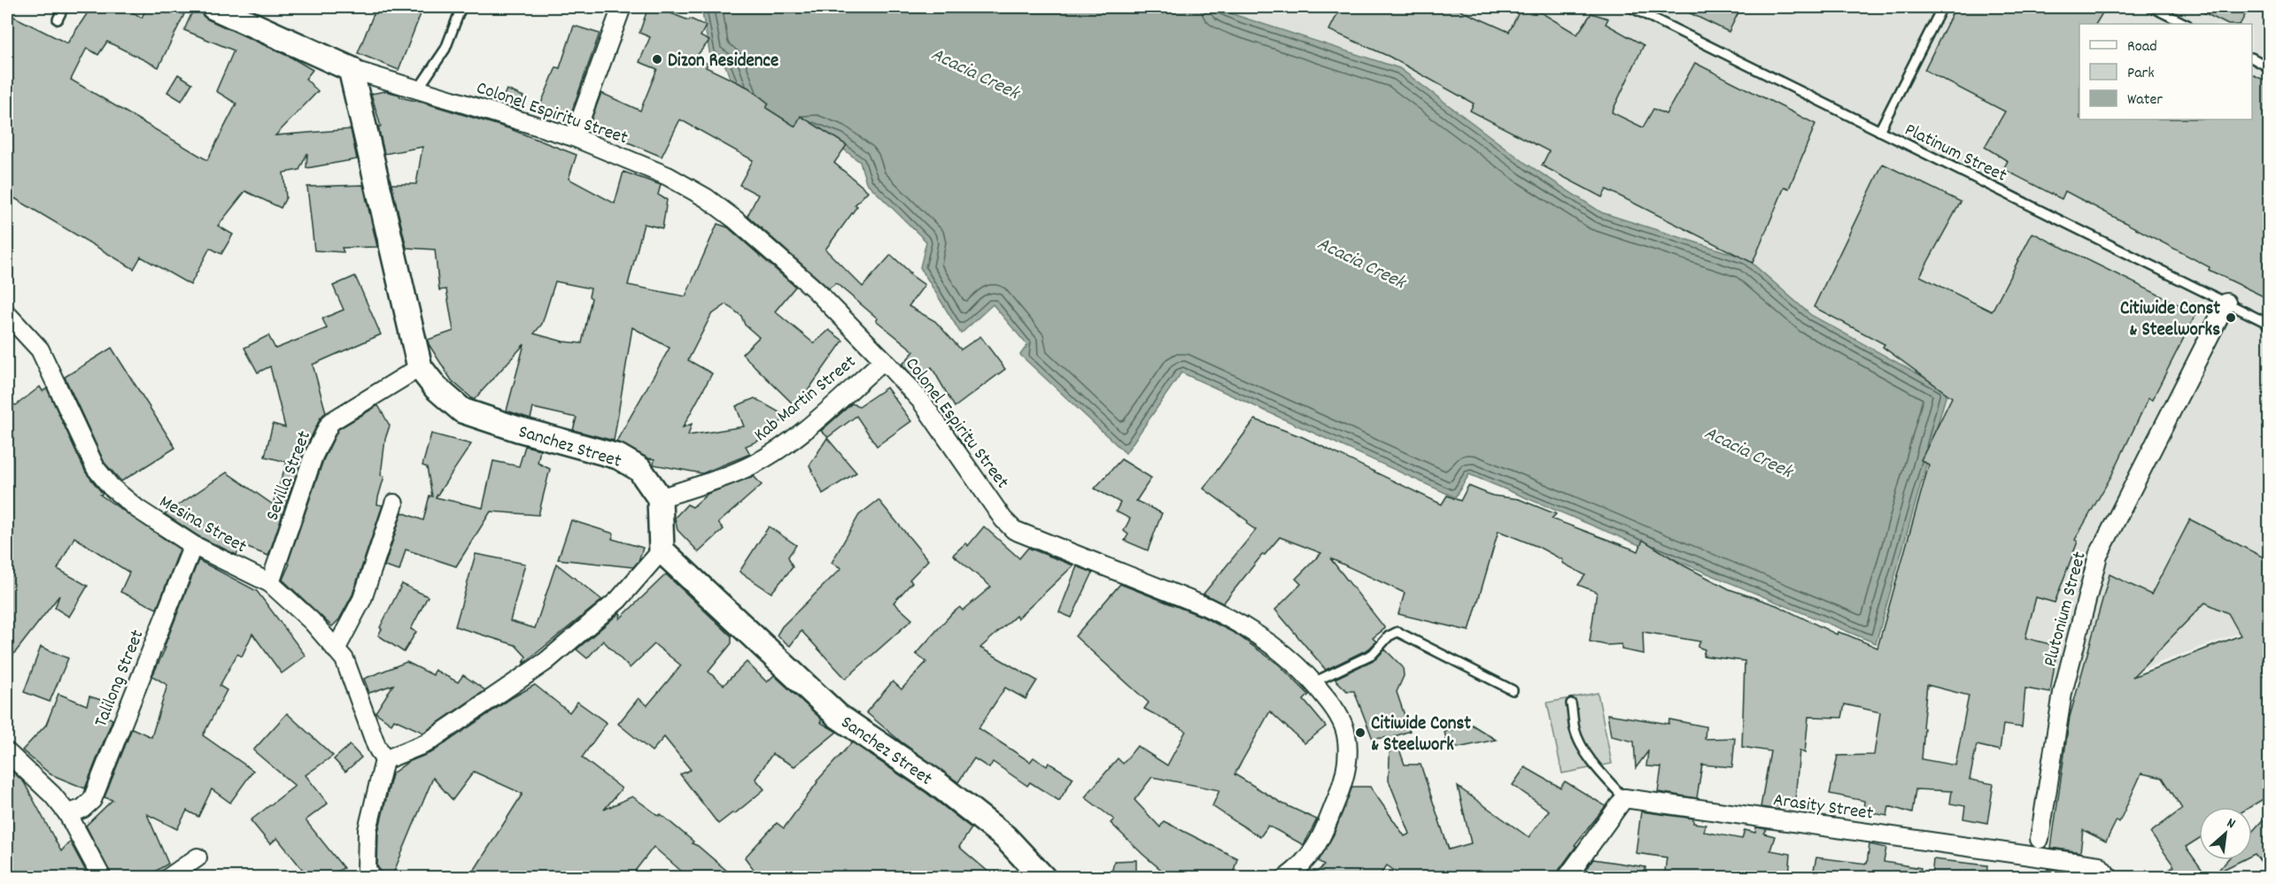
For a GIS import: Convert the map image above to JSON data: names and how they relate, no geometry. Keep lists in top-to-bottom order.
{
  "streets": {
    "street": [
      "Colonel Espiritu Street",
      "Kab Martin Street",
      "Sanchez Street",
      "Sevilla Street",
      "Mesina Street",
      "Plutonium Street",
      "Talilong Street",
      "Arasity Street"
    ],
    "lane": ["Platinum Street"]
  },
  "crossings": [
    ["Colonel Espiritu Street", "Kab Martin Street"],
    ["Colonel Espiritu Street", "Sanchez Street"],
    ["Platinum Street", "Plutonium Street"],
    ["Kab Martin Street", "Sanchez Street"],
    ["Sanchez Street", "Sevilla Street"],
    ["Sevilla Street", "Mesina Street"],
    ["Mesina Street", "Talilong Street"],
    ["Plutonium Street", "Arasity Street"]
  ],
  "water": ["Acacia Creek"],
  "places": ["Dizon Residence", "Citiwide Const & Steelworks", "Citiwide Const & Steelwork"],
  "legend": ["Road", "Park", "Water"],
  "north": "top right"
}
